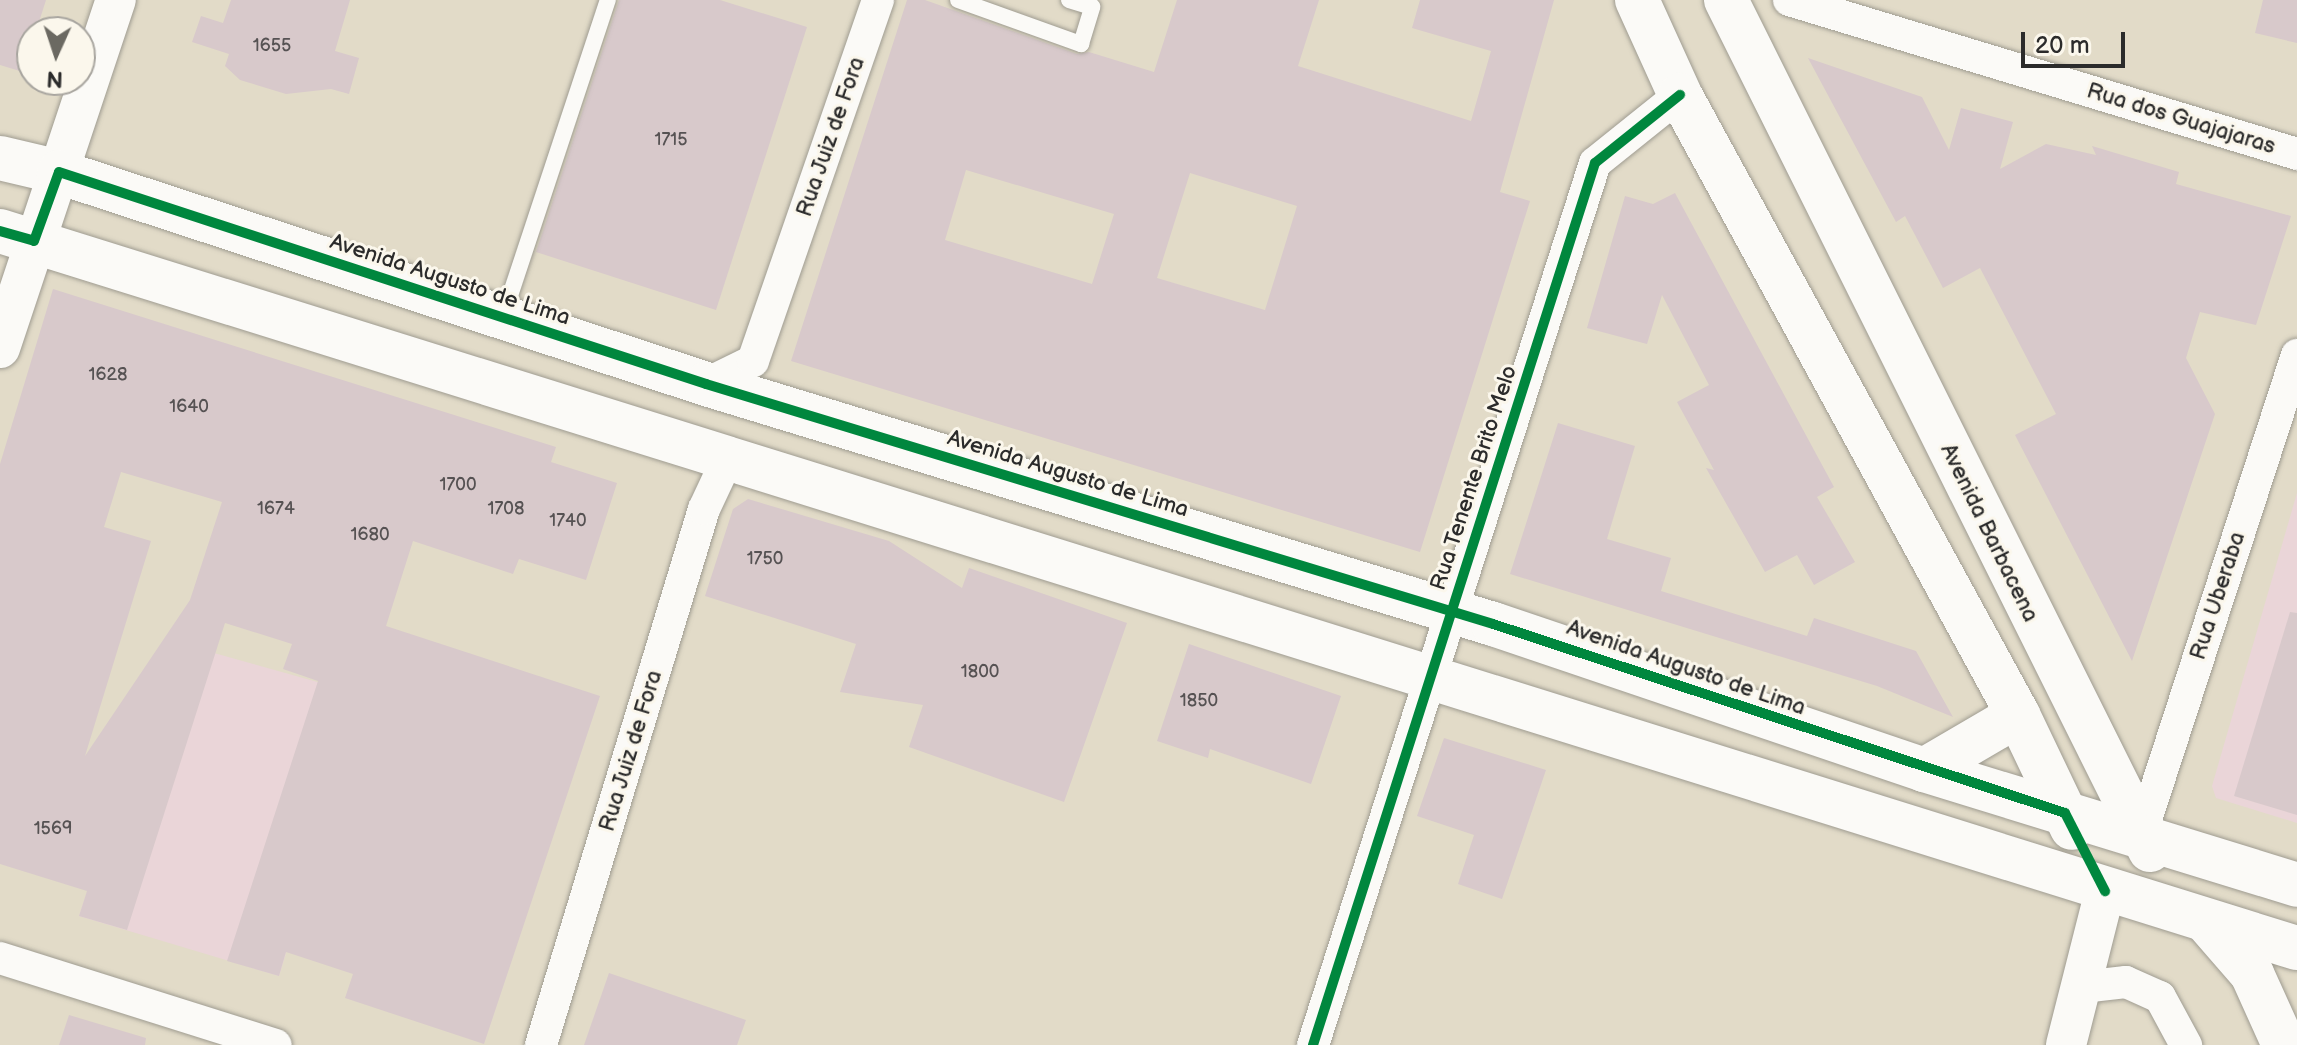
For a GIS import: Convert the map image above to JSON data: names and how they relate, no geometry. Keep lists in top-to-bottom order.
{
  "streets": {
    "main road": ["Avenida Augusto de Lima", "Avenida Barbacena"],
    "street": [
      "Rua dos Guajajaras",
      "Rua Juiz de Fora",
      "Rua Tenente Brito Melo",
      "Rua Uberaba"
    ]
  },
  "crossings": [
    ["Rua Juiz de Fora", "Avenida Augusto de Lima"],
    ["Avenida Augusto de Lima", "Rua Tenente Brito Melo"],
    ["Avenida Augusto de Lima", "Avenida Barbacena"],
    ["Avenida Augusto de Lima", "Rua Uberaba"],
    ["Avenida Barbacena", "Rua Uberaba"]
  ],
  "house_numbers": [
    "1655",
    "1715",
    "1628",
    "1640",
    "1700",
    "1674",
    "1708",
    "1740",
    "1680",
    "1750",
    "1800",
    "1850",
    "1569"
  ],
  "scale_bar": "20 m",
  "north": "bottom"
}
